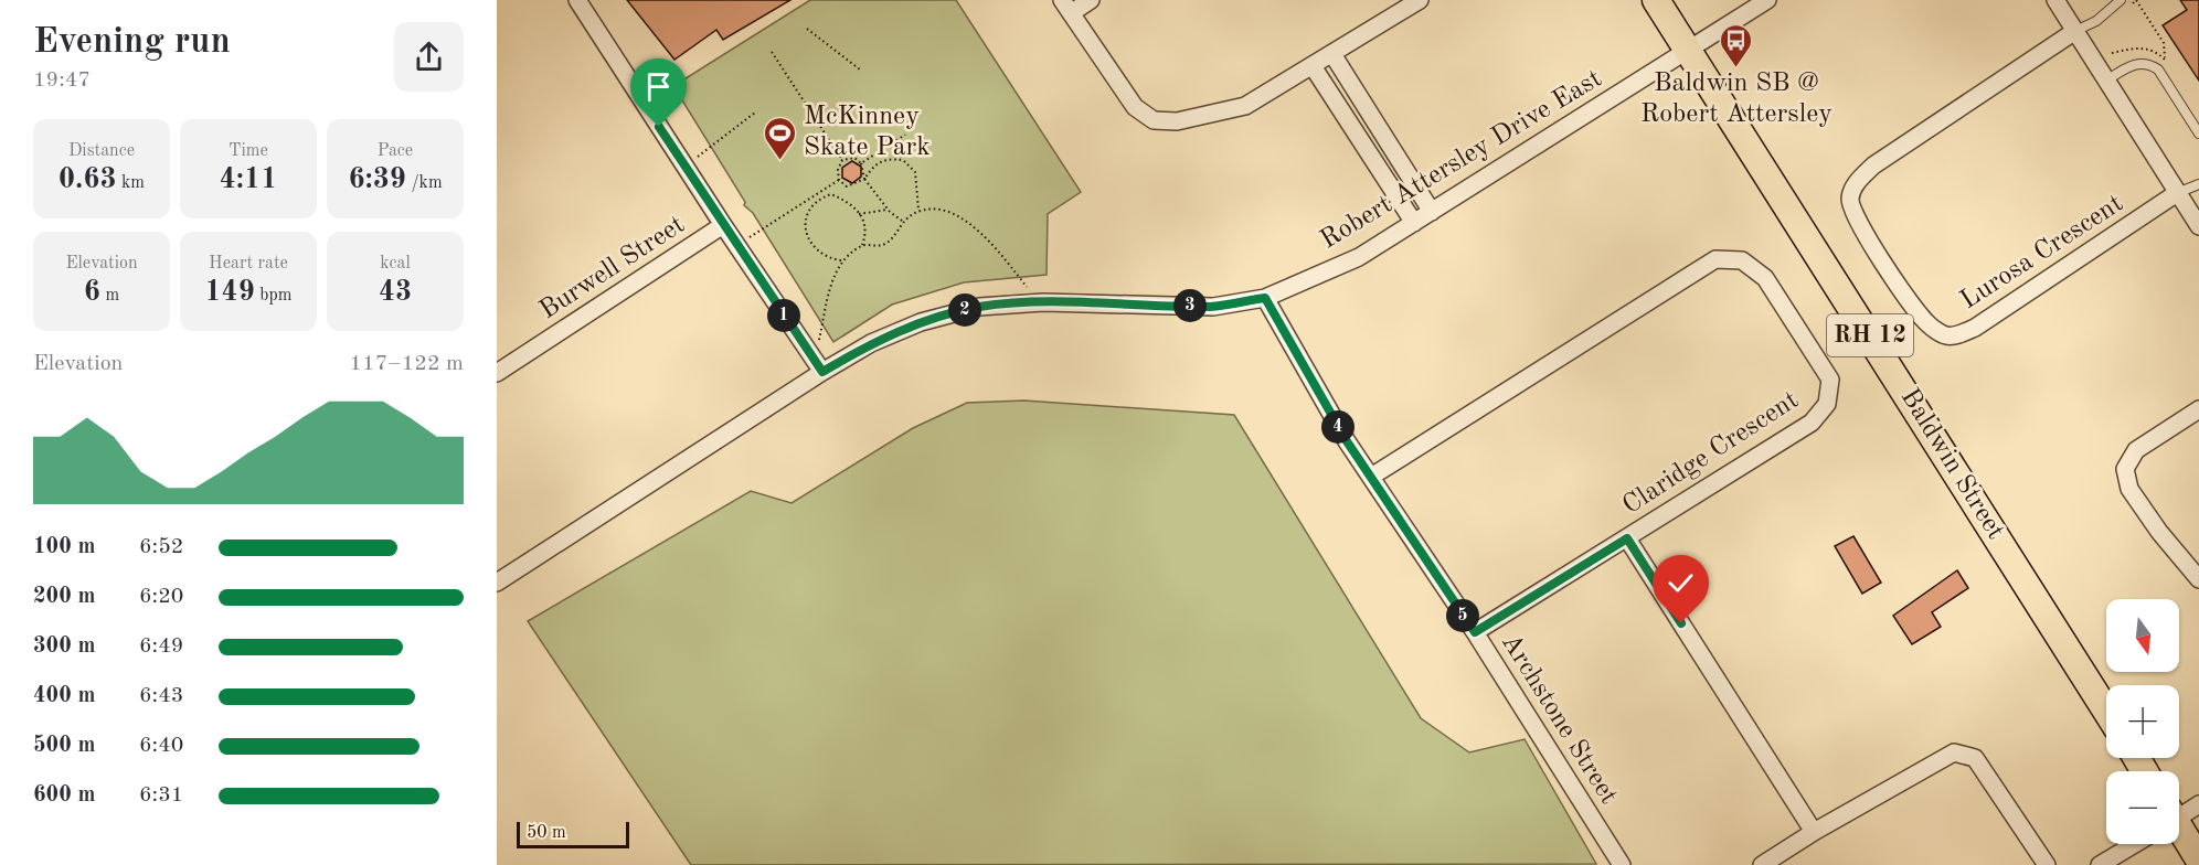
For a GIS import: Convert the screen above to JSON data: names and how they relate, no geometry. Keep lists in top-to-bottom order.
{
  "streets": {
    "main road": ["RH 12", "Baldwin Street"],
    "street": [
      "Robert Attersley Drive East",
      "Lurosa Crescent",
      "Burwell Street",
      "Claridge Crescent",
      "Archstone Street"
    ]
  },
  "crossings": [
    ["Robert Attersley Drive East", "Baldwin Street"],
    ["Robert Attersley Drive East", "Archstone Street"],
    ["Claridge Crescent", "Archstone Street"]
  ],
  "places": {
    "bus stop": ["Baldwin SB @ Robert Attersley"],
    "sports": ["McKinney Skate Park"]
  },
  "scale_bar": "50 m",
  "north": "bottom",
  "page": {
    "heading": ["Evening run", "19:47"],
    "stats": [
      ["Distance", "0.63 km"],
      ["Time", "4:11"],
      ["Pace", "6:39 /km"],
      ["Elevation", "6 m"],
      ["Heart rate", "149 bpm"],
      ["kcal", "43"]
    ],
    "pins": [
      "3",
      "2",
      "1",
      "4",
      "5"
    ],
    "chart": ["Elevation", "117–122 m"],
    "list": [
      {
        "name": "100 m",
        "note": "6:52"
      },
      {
        "name": "200 m",
        "note": "6:20"
      },
      {
        "name": "300 m",
        "note": "6:49"
      },
      {
        "name": "400 m",
        "note": "6:43"
      },
      {
        "name": "500 m",
        "note": "6:40"
      },
      {
        "name": "600 m",
        "note": "6:31"
      }
    ],
    "map_buttons": ["+", "−"],
    "scale": "50 m"
  }
}
